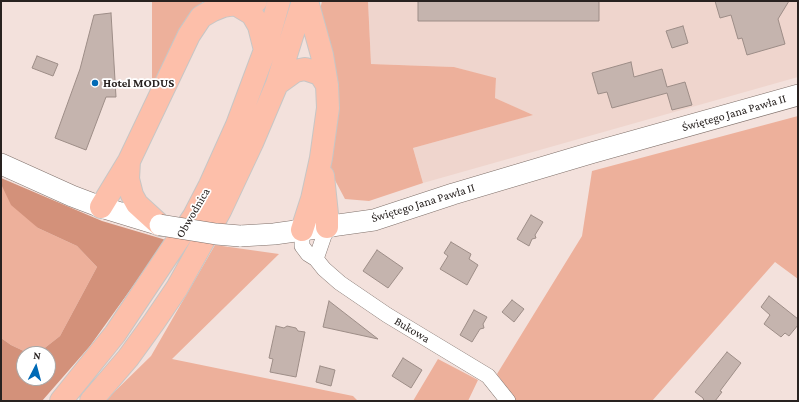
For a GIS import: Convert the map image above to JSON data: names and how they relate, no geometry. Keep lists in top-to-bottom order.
{
  "streets": {
    "main road": ["Obwodnica"],
    "street": ["Świętego Jana Pawła II", "Bukowa"]
  },
  "crossings": [
    ["Świętego Jana Pawła II", "Bukowa"]
  ],
  "places": ["Hotel MODUS"],
  "north": "top"
}
